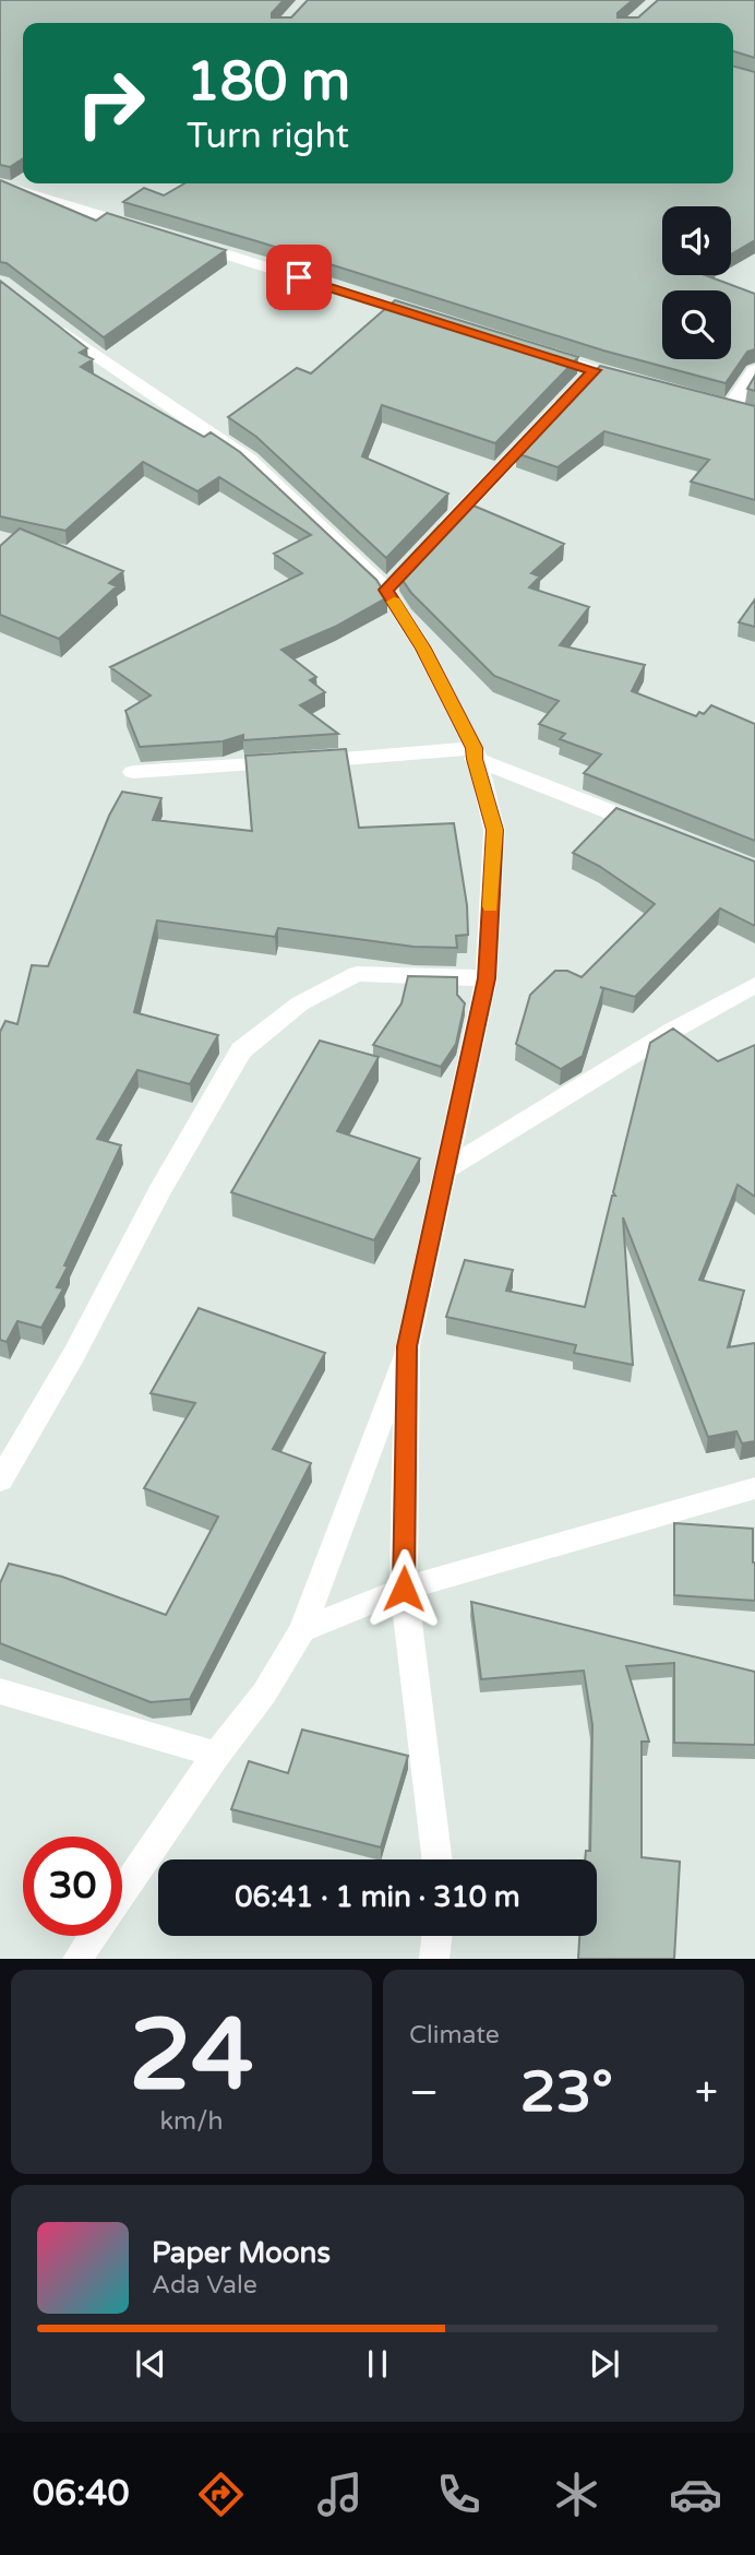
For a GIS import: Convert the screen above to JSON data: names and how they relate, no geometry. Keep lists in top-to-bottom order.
{
  "page": {
    "turn": ["180 m", "Turn right"],
    "limit": "30",
    "trip": "06:41 · 1 min · 310 m",
    "tile": [
      ["24", "km/h"],
      "Climate"
    ],
    "heat": ["−", "23°", "+"],
    "song": ["Paper Moons", "Ada Vale"],
    "tabs": "06:40"
  }
}
